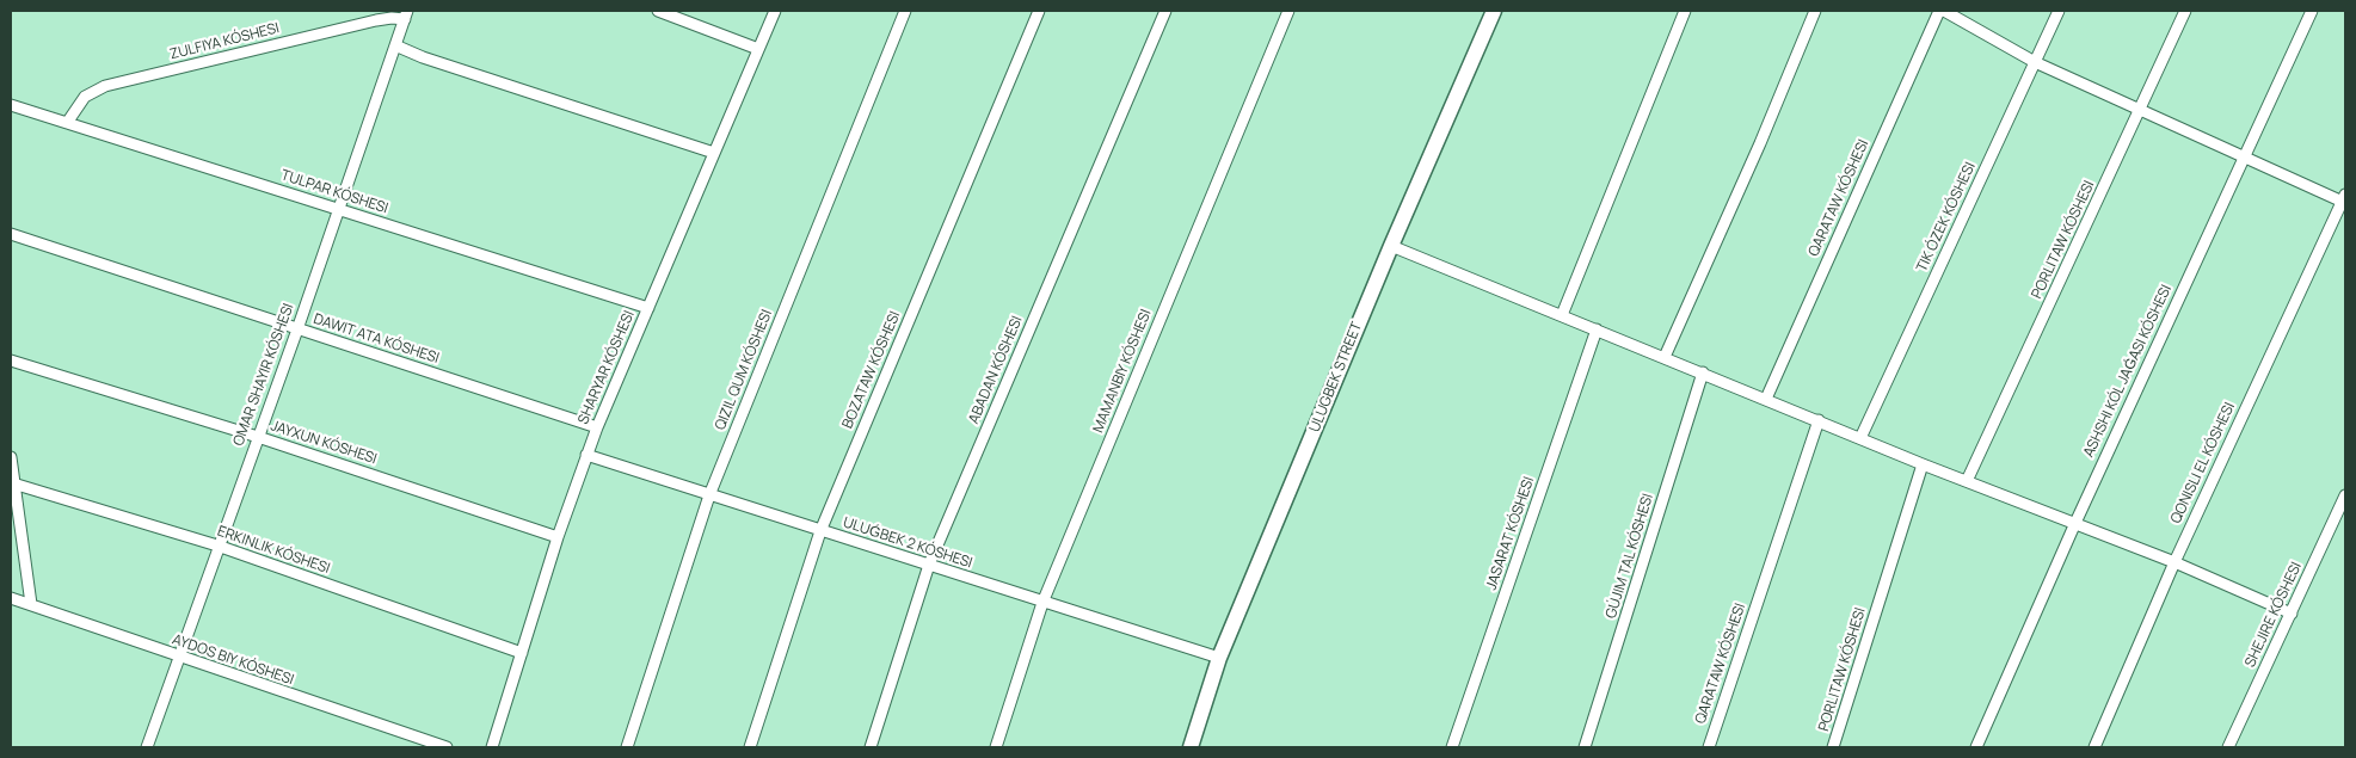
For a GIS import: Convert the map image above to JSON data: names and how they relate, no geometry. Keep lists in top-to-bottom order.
{
  "streets": {
    "street": [
      "ZULFIYA KÓSHESI",
      "TULPAR KÓSHESI",
      "QARATAW KÓSHESI",
      "TIK ÓZEK KÓSHESI",
      "SHARYAR KÓSHESI",
      "BOZATAW KÓSHESI",
      "ABADAN KÓSHESI",
      "MAMANBIY KÓSHESI",
      "ULUGBEK STREET",
      "JAYXUN KÓSHESI",
      "JASARAT KÓSHESI",
      "ULUǴBEK 2 KÓSHESI",
      "ERKINLIK KÓSHESI",
      "GÚJIM TAL KÓSHESI",
      "SHEJIRE KÓSHESI",
      "AYDOS BIY KÓSHESI"
    ]
  },
  "crossings": [
    ["ZULFIYA KÓSHESI", "TULPAR KÓSHESI"],
    ["TULPAR KÓSHESI", "SHARYAR KÓSHESI"],
    ["SHARYAR KÓSHESI", "JAYXUN KÓSHESI"],
    ["SHARYAR KÓSHESI", "ULUǴBEK 2 KÓSHESI"],
    ["SHARYAR KÓSHESI", "ERKINLIK KÓSHESI"],
    ["BOZATAW KÓSHESI", "ULUǴBEK 2 KÓSHESI"],
    ["ABADAN KÓSHESI", "ULUǴBEK 2 KÓSHESI"],
    ["MAMANBIY KÓSHESI", "ULUǴBEK 2 KÓSHESI"],
    ["ULUGBEK STREET", "ULUǴBEK 2 KÓSHESI"]
  ]
}
